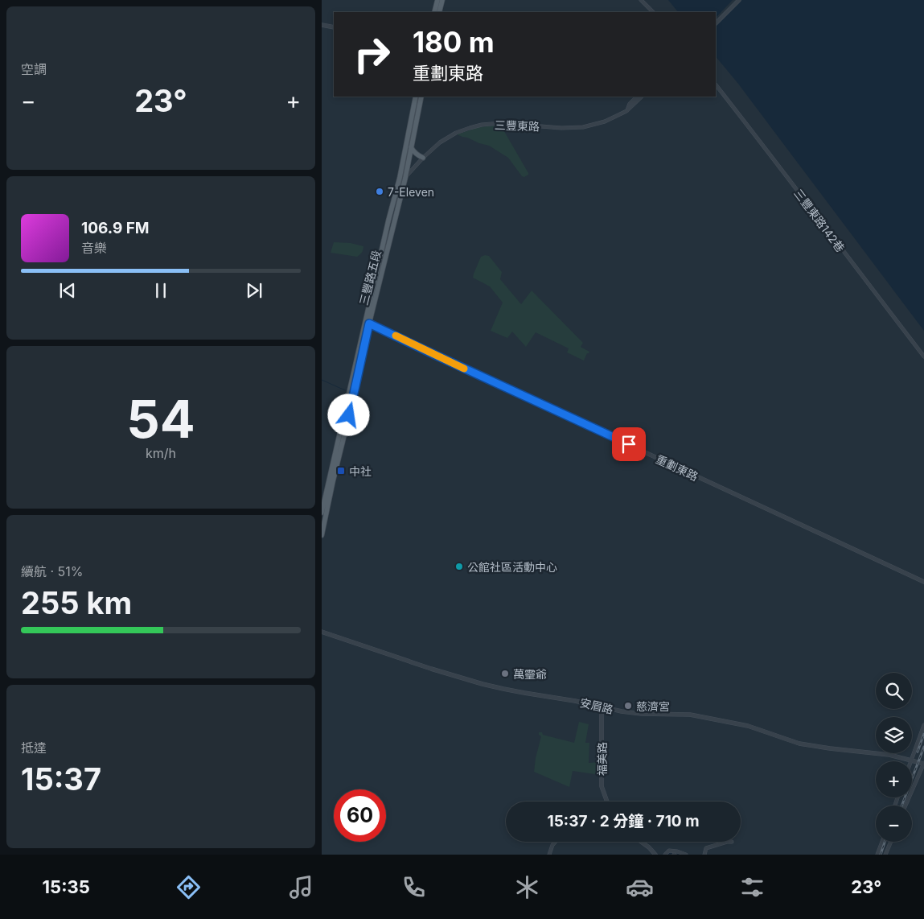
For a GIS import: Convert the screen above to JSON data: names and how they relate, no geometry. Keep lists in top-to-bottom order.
{
  "streets": {
    "main road": ["三豐路五段"],
    "street": [
      "三豐東路",
      "三豐東路142巷",
      "重劃東路",
      "安眉路",
      "福美路"
    ]
  },
  "crossings": [
    ["三豐東路", "三豐路五段"],
    ["三豐路五段", "重劃東路"],
    ["安眉路", "福美路"]
  ],
  "places": {
    "other": [
      "7-Eleven",
      "公館社區活動中心",
      "萬𤫊爺",
      "慈濟宮"
    ],
    "transit": ["中社"]
  },
  "page": {
    "tile": [
      "空調",
      ["54", "km/h"],
      ["續航 · 51%", "255 km"],
      ["抵達", "15:37"]
    ],
    "turn": ["180 m", "重劃東路"],
    "heat": ["−", "23°", "+"],
    "song": ["106.9 FM", "音樂"],
    "map_buttons": ["+", "−"],
    "limit": "60",
    "trip": "15:37 · 2 分鐘 · 710 m",
    "tabs": ["15:35", "23°"]
  }
}
